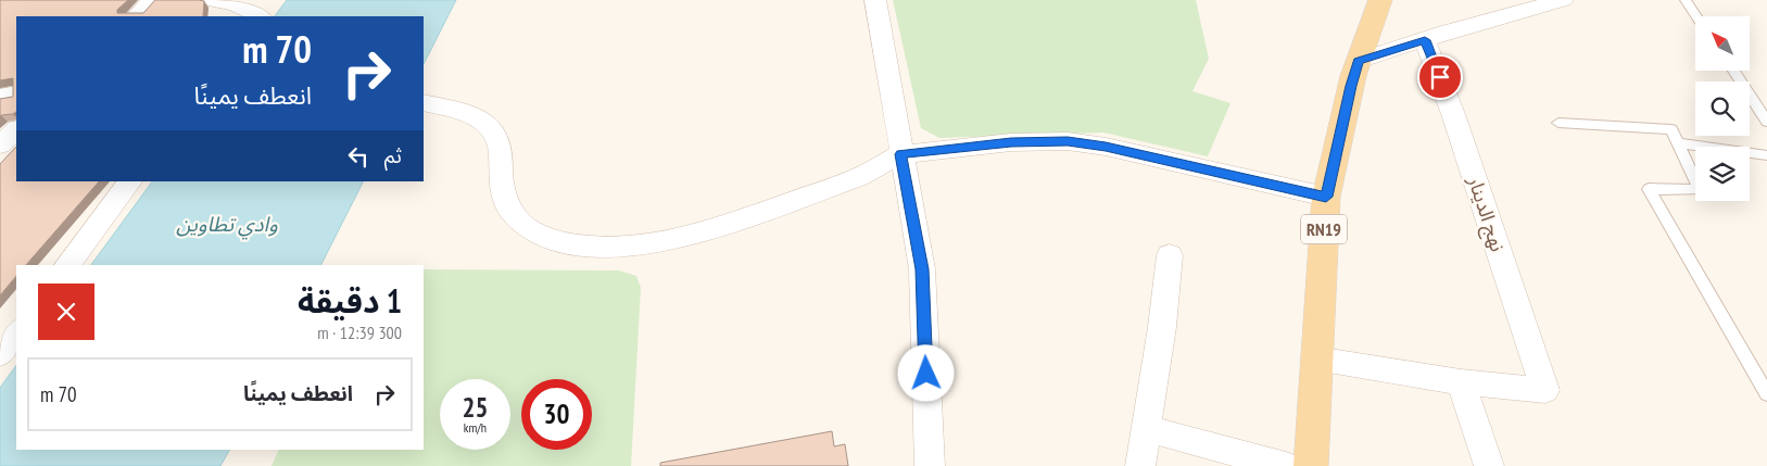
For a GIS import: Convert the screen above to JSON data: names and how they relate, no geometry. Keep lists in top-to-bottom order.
{
  "streets": {
    "main road": ["RN19"],
    "street": ["نهج الدينار"]
  },
  "water": ["وادي تطاوين"],
  "north": "top left",
  "page": {
    "turn": ["70 m", "انعطف يمينًا"],
    "then": "ثم",
    "heading": ["1 دقيقة", "300 m · 12:39"],
    "list": [
      {
        "name": "انعطف يمينًا",
        "value": "70 m"
      }
    ],
    "speed": "25 km/h",
    "limit": "30"
  }
}
